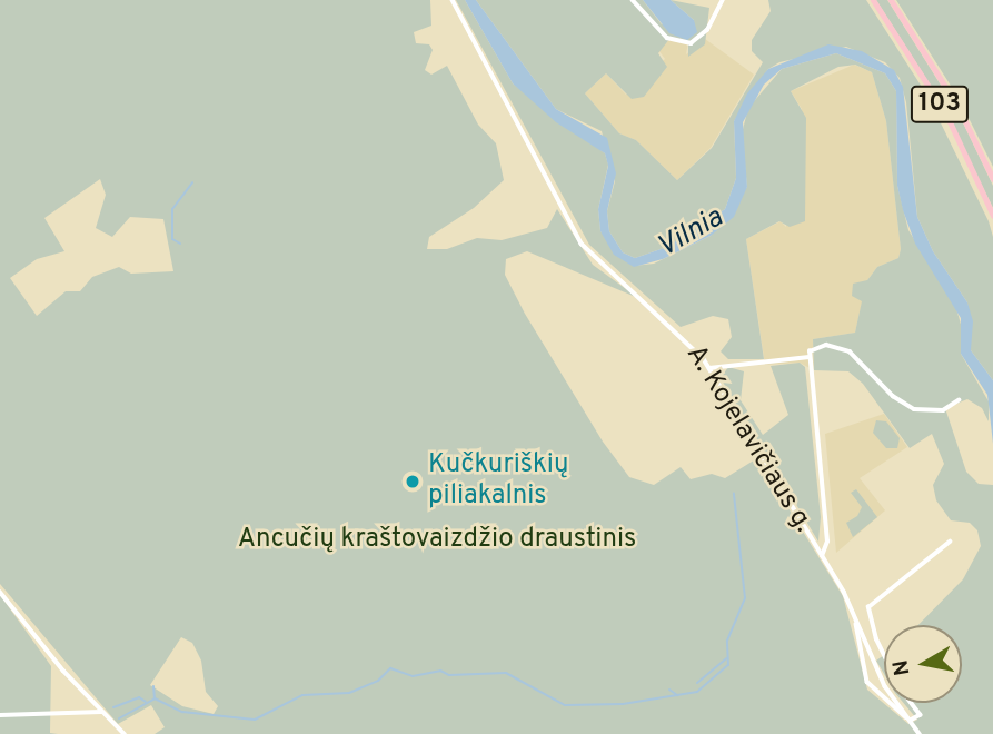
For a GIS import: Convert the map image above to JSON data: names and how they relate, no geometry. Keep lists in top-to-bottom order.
{
  "streets": {
    "main road": ["103"],
    "street": ["A. Kojelavičiaus g."]
  },
  "water": ["Vilnia"],
  "parks": ["Ancučių kraštovaizdžio draustinis"],
  "places": ["Kučkuriškių piliakalnis"],
  "north": "left"
}
